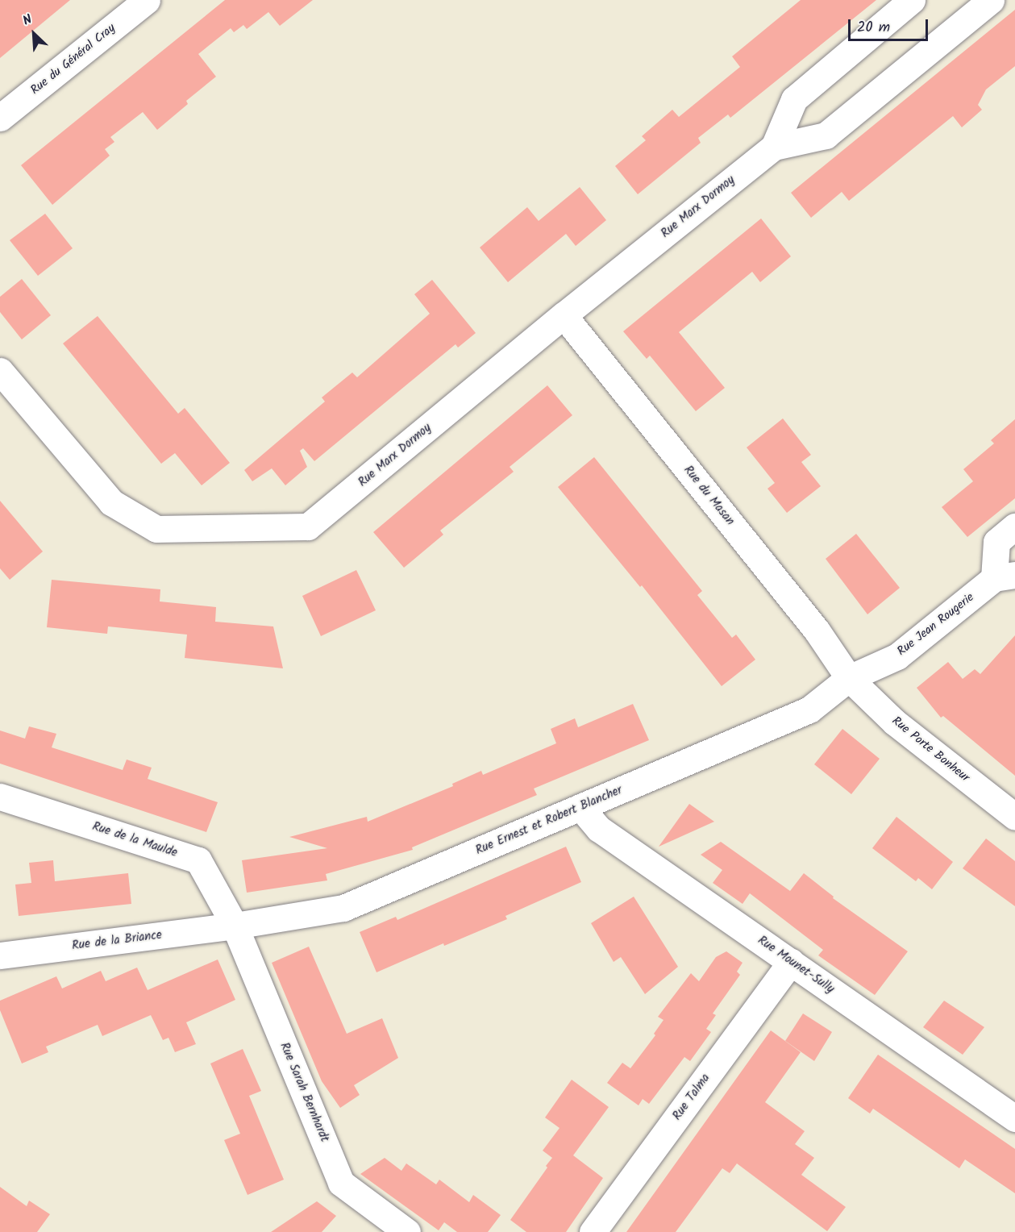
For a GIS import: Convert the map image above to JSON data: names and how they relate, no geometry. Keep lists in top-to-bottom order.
{
  "streets": {
    "street": [
      "Rue du Général Cray",
      "Rue Marx Dormoy",
      "Rue du Masan",
      "Rue Jean Rougerie",
      "Rue Porte Bonheur",
      "Rue Ernest et Robert Blancher",
      "Rue de la Maulde",
      "Rue de la Briance",
      "Rue Mounet-Sully",
      "Rue Sarah Bernhardt",
      "Rue Talma"
    ]
  },
  "crossings": [
    ["Rue Marx Dormoy", "Rue du Masan"],
    ["Rue du Masan", "Rue Jean Rougerie"],
    ["Rue du Masan", "Rue Porte Bonheur"],
    ["Rue du Masan", "Rue Ernest et Robert Blancher"],
    ["Rue Jean Rougerie", "Rue Porte Bonheur"],
    ["Rue Jean Rougerie", "Rue Ernest et Robert Blancher"],
    ["Rue Porte Bonheur", "Rue Ernest et Robert Blancher"],
    ["Rue Ernest et Robert Blancher", "Rue de la Maulde"],
    ["Rue Ernest et Robert Blancher", "Rue de la Briance"],
    ["Rue Ernest et Robert Blancher", "Rue Mounet-Sully"],
    ["Rue Ernest et Robert Blancher", "Rue Sarah Bernhardt"],
    ["Rue de la Maulde", "Rue de la Briance"],
    ["Rue de la Maulde", "Rue Sarah Bernhardt"],
    ["Rue de la Briance", "Rue Sarah Bernhardt"],
    ["Rue Mounet-Sully", "Rue Talma"]
  ],
  "scale_bar": "20 m",
  "north": "top left"
}
